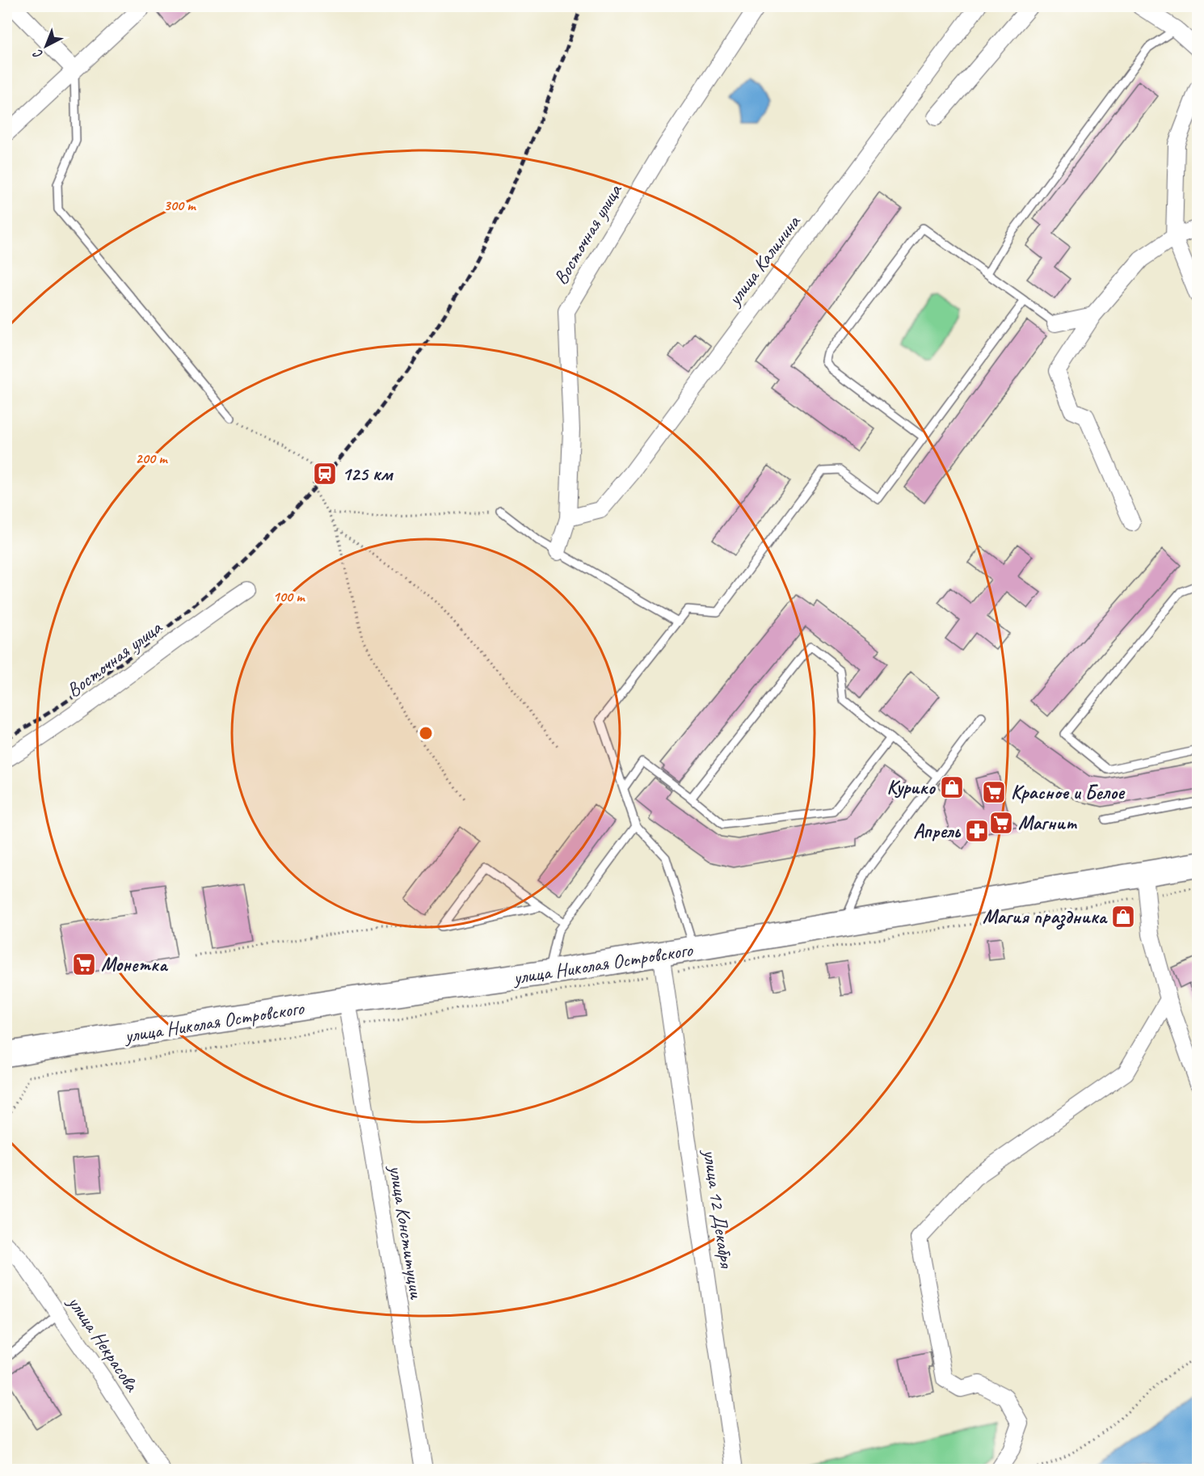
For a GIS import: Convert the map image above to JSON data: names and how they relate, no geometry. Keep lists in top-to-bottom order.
{
  "streets": {
    "main road": ["улица Николая Островского"],
    "street": [
      "Восточная улица",
      "улица Калинина",
      "улица 12 Декабря",
      "улица Конституции",
      "улица Некрасова"
    ]
  },
  "crossings": [
    ["Восточная улица", "улица Калинина"],
    ["улица Николая Островского", "улица 12 Декабря"],
    ["улица Николая Островского", "улица Конституции"]
  ],
  "places": {
    "station": ["125 км"],
    "shop": ["Курико", "Магия праздника"],
    "supermarket": ["Красное и Белое", "Магнит", "Монетка"],
    "pharmacy": ["Апрель"]
  },
  "north": "bottom left",
  "rings": ["300 m", "200 m", "100 m"]
}
